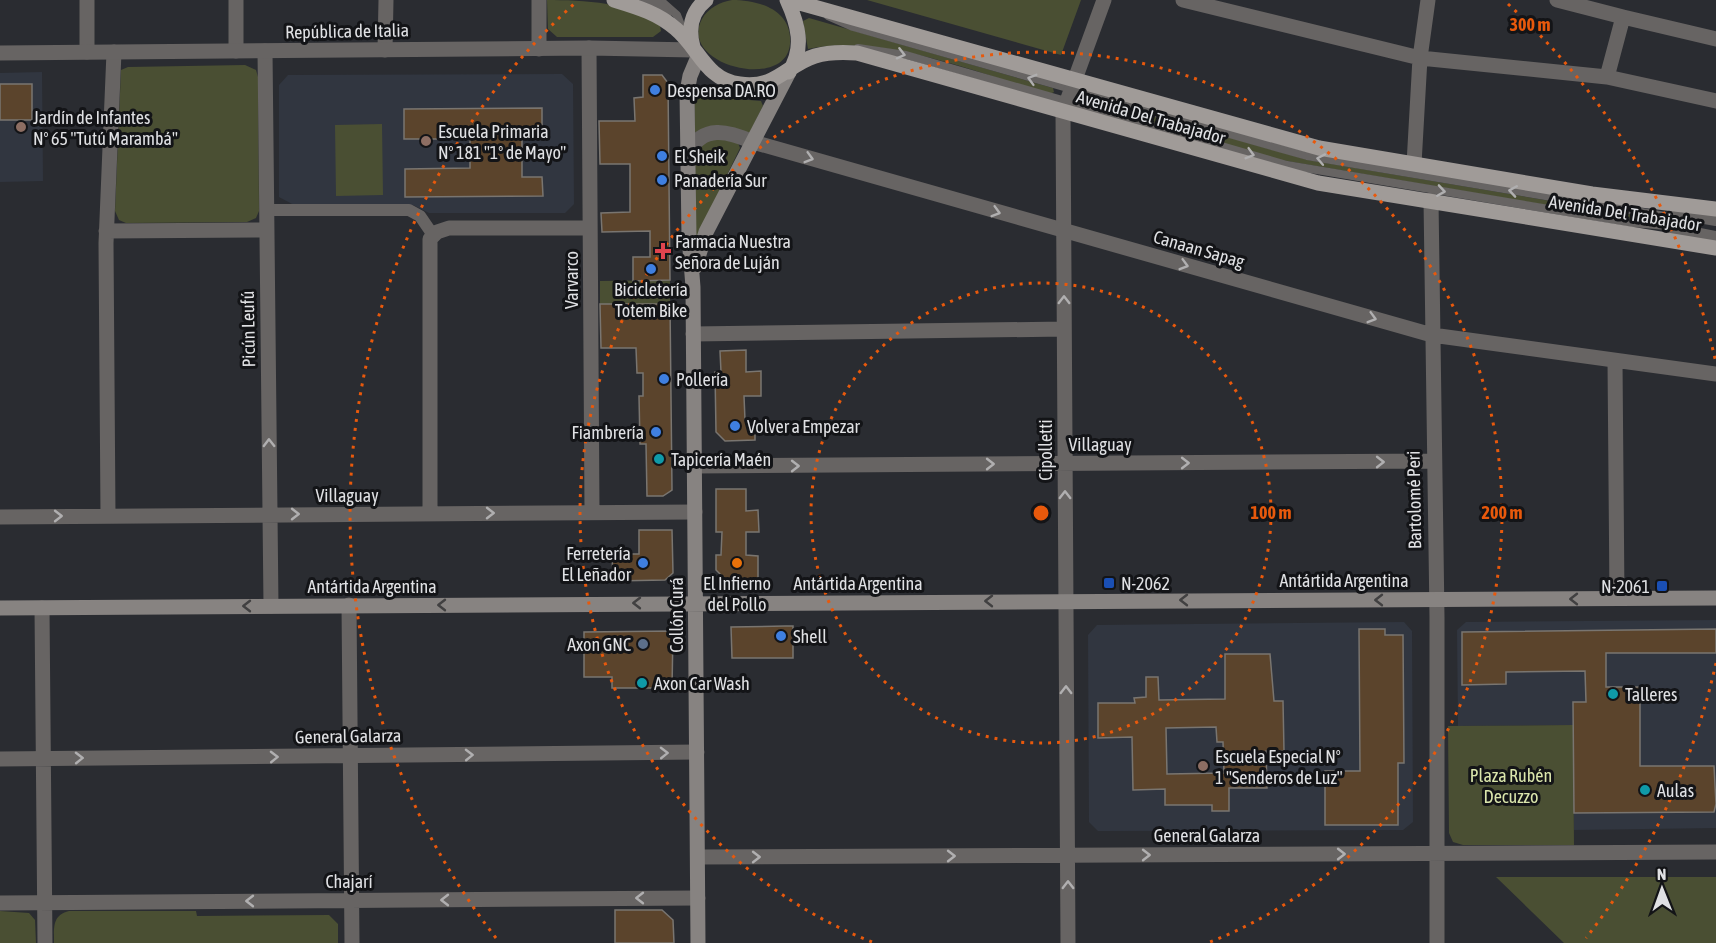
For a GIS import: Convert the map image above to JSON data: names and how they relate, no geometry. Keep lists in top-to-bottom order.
{
  "streets": {
    "main road": ["Avenida Del Trabajador", "Antártida Argentina", "Collón Curá"],
    "street": [
      "República de Italia",
      "Canaan Sapag",
      "Varvarco",
      "Picún Leufú",
      "Villaguay",
      "Cipolletti",
      "Bartolomé Peri",
      "General Galarza",
      "Chajarí"
    ]
  },
  "crossings": [
    ["República de Italia", "Avenida Del Trabajador"],
    ["República de Italia", "Varvarco"],
    ["República de Italia", "Picún Leufú"],
    ["República de Italia", "Collón Curá"],
    ["Avenida Del Trabajador", "Cipolletti"],
    ["Avenida Del Trabajador", "Bartolomé Peri"],
    ["Avenida Del Trabajador", "Collón Curá"],
    ["Canaan Sapag", "Cipolletti"],
    ["Canaan Sapag", "Bartolomé Peri"],
    ["Canaan Sapag", "Collón Curá"],
    ["Varvarco", "Villaguay"],
    ["Picún Leufú", "Villaguay"],
    ["Picún Leufú", "Antártida Argentina"],
    ["Villaguay", "Cipolletti"],
    ["Villaguay", "Bartolomé Peri"],
    ["Villaguay", "Collón Curá"],
    ["Cipolletti", "Antártida Argentina"],
    ["Cipolletti", "General Galarza"],
    ["Bartolomé Peri", "Antártida Argentina"],
    ["Bartolomé Peri", "General Galarza"],
    ["Antártida Argentina", "Collón Curá"],
    ["Collón Curá", "General Galarza"],
    ["Collón Curá", "Chajarí"]
  ],
  "one_way": [
    "Canaan Sapag",
    "Picún Leufú",
    "Cipolletti",
    "Antártida Argentina",
    "General Galarza",
    "Chajarí"
  ],
  "parks": ["Plaza Rubén Decuzzo"],
  "places": {
    "other": [
      "Despensa DA.RO",
      "Jardín de Infantes N° 65 \"Tutú Marambá\"",
      "Escuela Primaria N° 181 \"1° de Mayo\"",
      "El Sheik",
      "Panadería Sur",
      "Bicicletería Totem Bike",
      "Pollería",
      "Volver a Empezar",
      "Fiambrería",
      "Tapicería Maén",
      "Ferretería El Leñador",
      "El Infierno del Pollo",
      "Shell",
      "Axon GNC",
      "Axon Car Wash",
      "Talleres",
      "Escuela Especial N° 1 \"Senderos de Luz\"",
      "Aulas"
    ],
    "health": ["Farmacia Nuestra Señora de Luján"],
    "transit": ["N-2062", "N-2061"]
  },
  "north": "top",
  "rings": ["300 m", "100 m", "200 m"]
}
